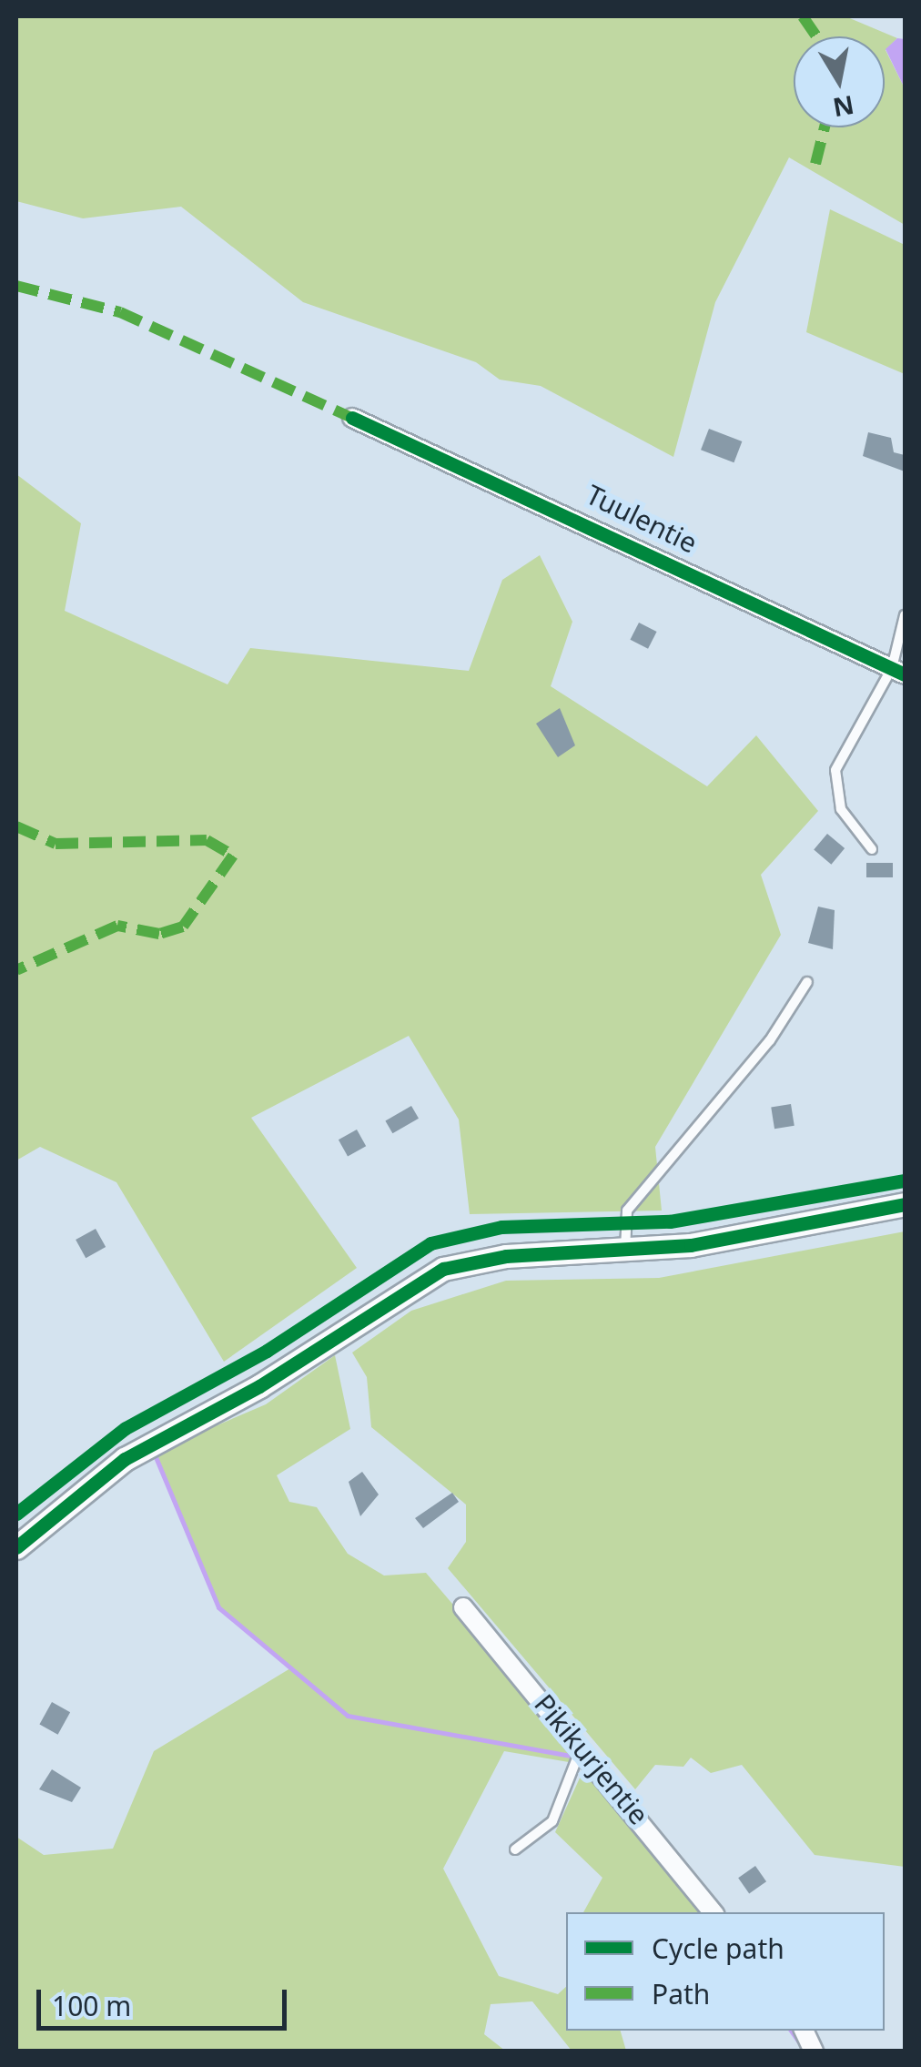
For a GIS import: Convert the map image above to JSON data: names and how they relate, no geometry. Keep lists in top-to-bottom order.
{
  "streets": {
    "street": ["Tuulentie", "Pikikurjentie"]
  },
  "legend": ["Cycle path", "Path"],
  "scale_bar": "100 m",
  "north": "bottom"
}
